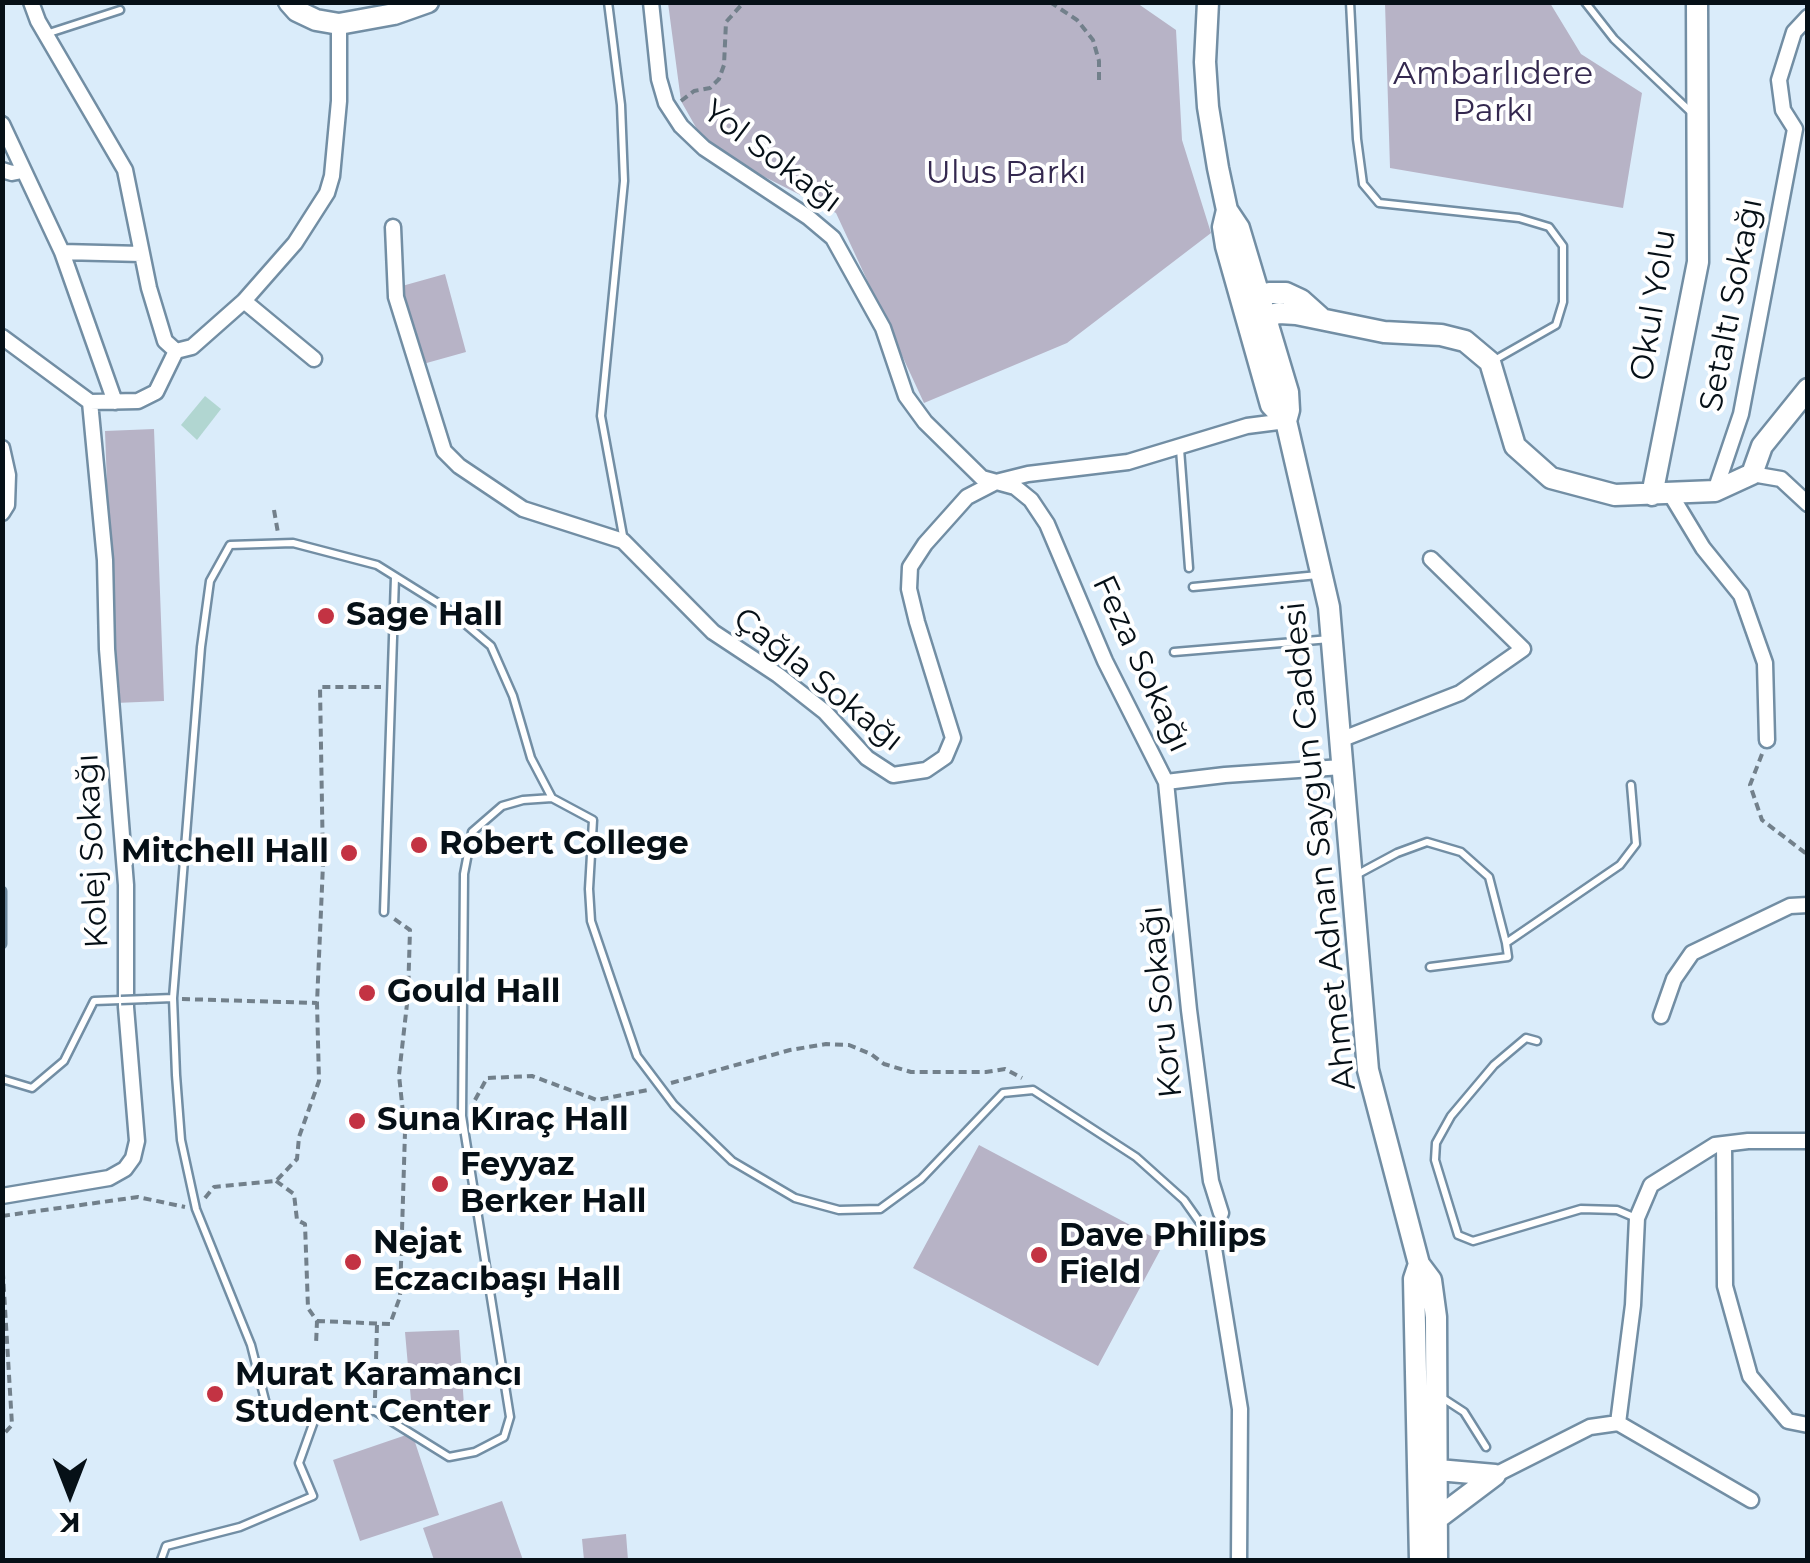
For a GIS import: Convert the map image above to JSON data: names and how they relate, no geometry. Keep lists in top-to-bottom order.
{
  "streets": {
    "main road": ["Okul Yolu", "Ahmet Adnan Saygun Caddesi"],
    "street": [
      "Yol Sokağı",
      "Setaltı Sokağı",
      "Feza Sokağı",
      "Çağla Sokağı",
      "Kolej Sokağı",
      "Koru Sokağı"
    ]
  },
  "crossings": [
    ["Yol Sokağı", "Feza Sokağı"],
    ["Yol Sokağı", "Çağla Sokağı"],
    ["Feza Sokağı", "Çağla Sokağı"],
    ["Feza Sokağı", "Ahmet Adnan Saygun Caddesi"],
    ["Feza Sokağı", "Koru Sokağı"],
    ["Çağla Sokağı", "Ahmet Adnan Saygun Caddesi"]
  ],
  "parks": ["Ambarlıdere Parkı", "Ulus Parkı"],
  "places": [
    "Sage Hall",
    "Robert College",
    "Mitchell Hall",
    "Gould Hall",
    "Suna Kıraç Hall",
    "Feyyaz Berker Hall",
    "Dave Philips Field",
    "Nejat Eczacıbaşı Hall",
    "Murat Karamancı Student Center"
  ],
  "north": "bottom"
}
